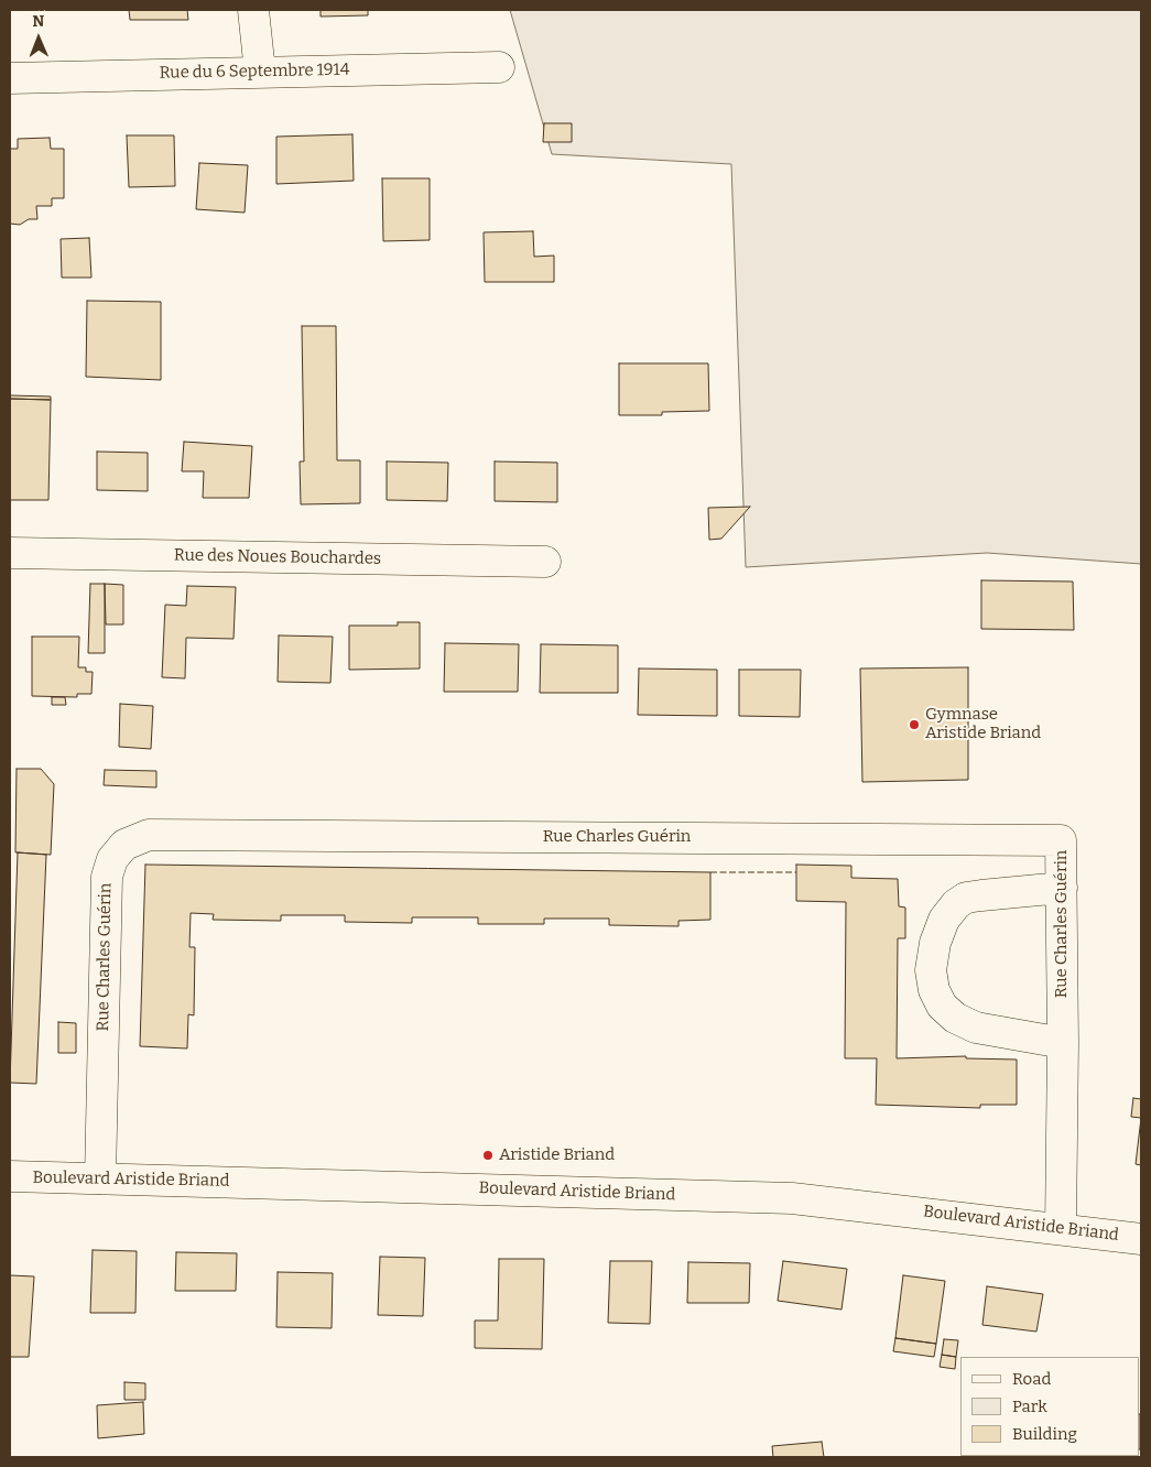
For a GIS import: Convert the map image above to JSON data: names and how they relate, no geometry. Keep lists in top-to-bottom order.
{
  "streets": {
    "street": [
      "Rue du 6 Septembre 1914",
      "Rue des Noues Bouchardes",
      "Rue Charles Guérin",
      "Boulevard Aristide Briand"
    ]
  },
  "crossings": [
    ["Rue Charles Guérin", "Boulevard Aristide Briand"]
  ],
  "places": ["Gymnase Aristide Briand", "Aristide Briand"],
  "legend": ["Road", "Park", "Building"],
  "north": "top"
}
